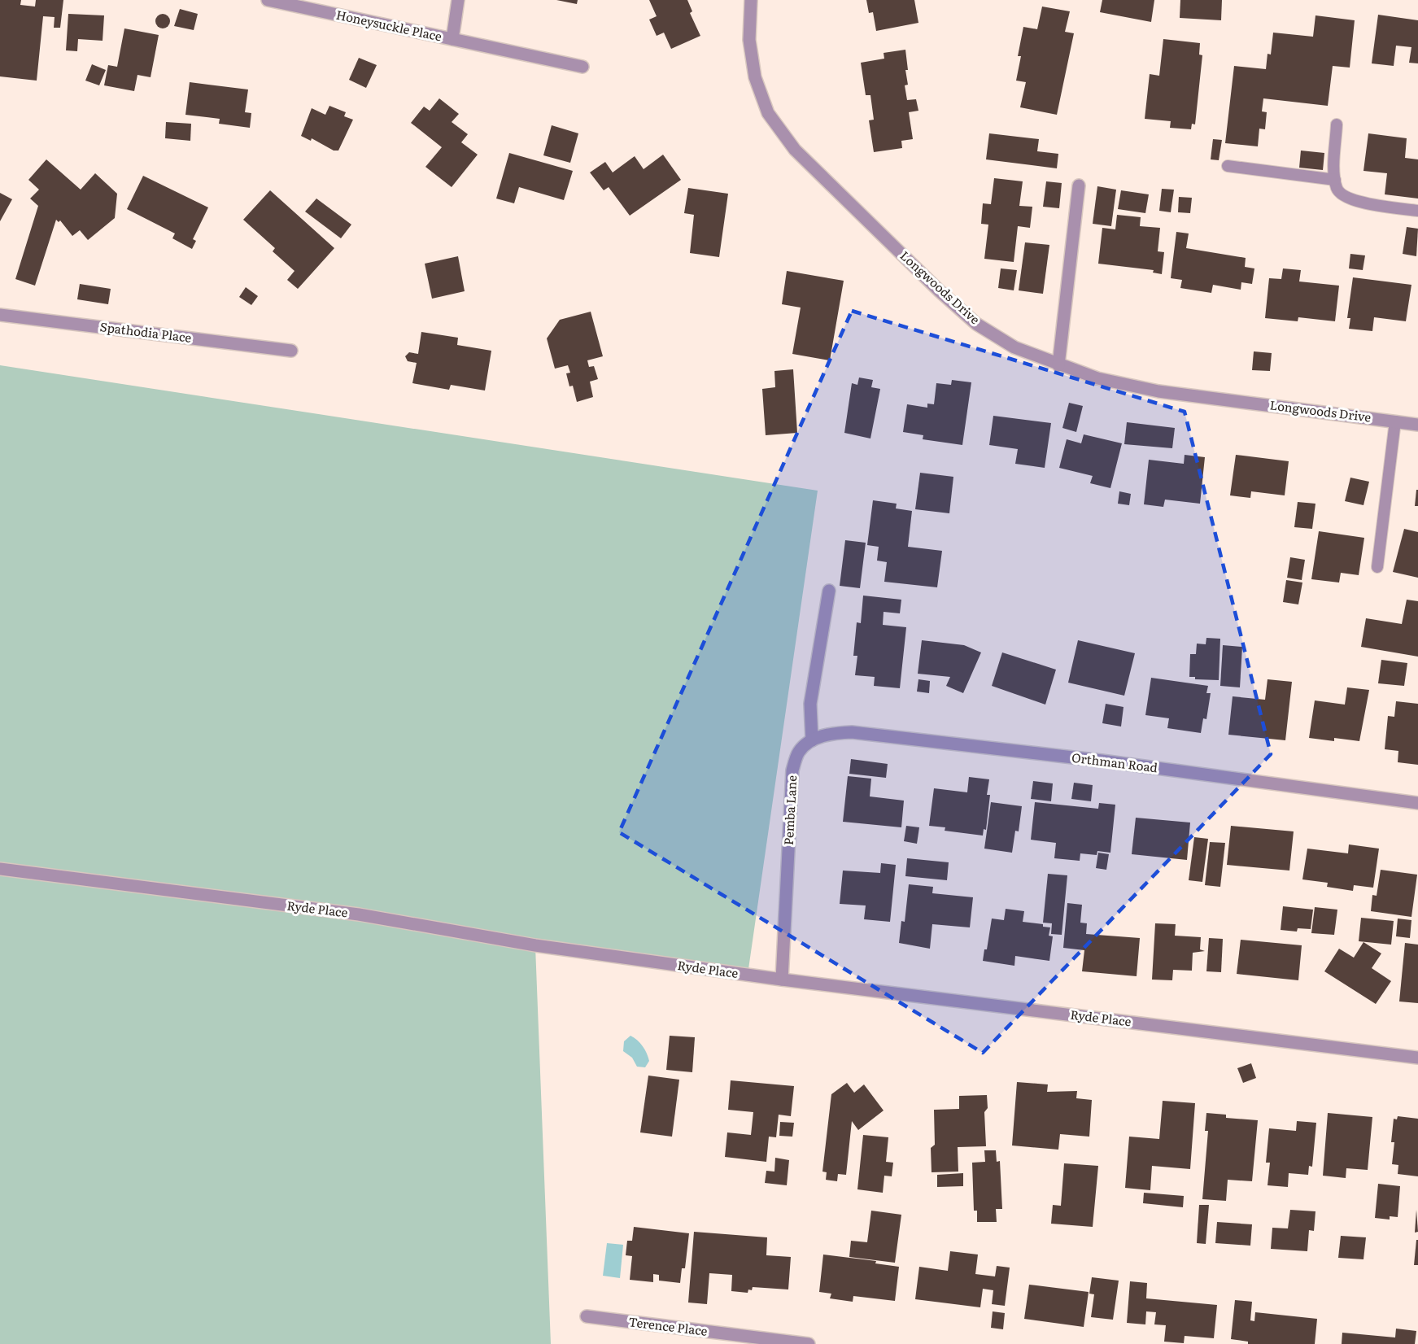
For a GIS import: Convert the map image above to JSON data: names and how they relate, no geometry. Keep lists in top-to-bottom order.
{
  "streets": {
    "street": [
      "Honeysuckle Place",
      "Longwoods Drive",
      "Spathodia Place",
      "Orthman Road",
      "Pemba Lane",
      "Ryde Place",
      "Terence Place"
    ]
  },
  "crossings": [
    ["Orthman Road", "Pemba Lane"],
    ["Pemba Lane", "Ryde Place"]
  ]
}
